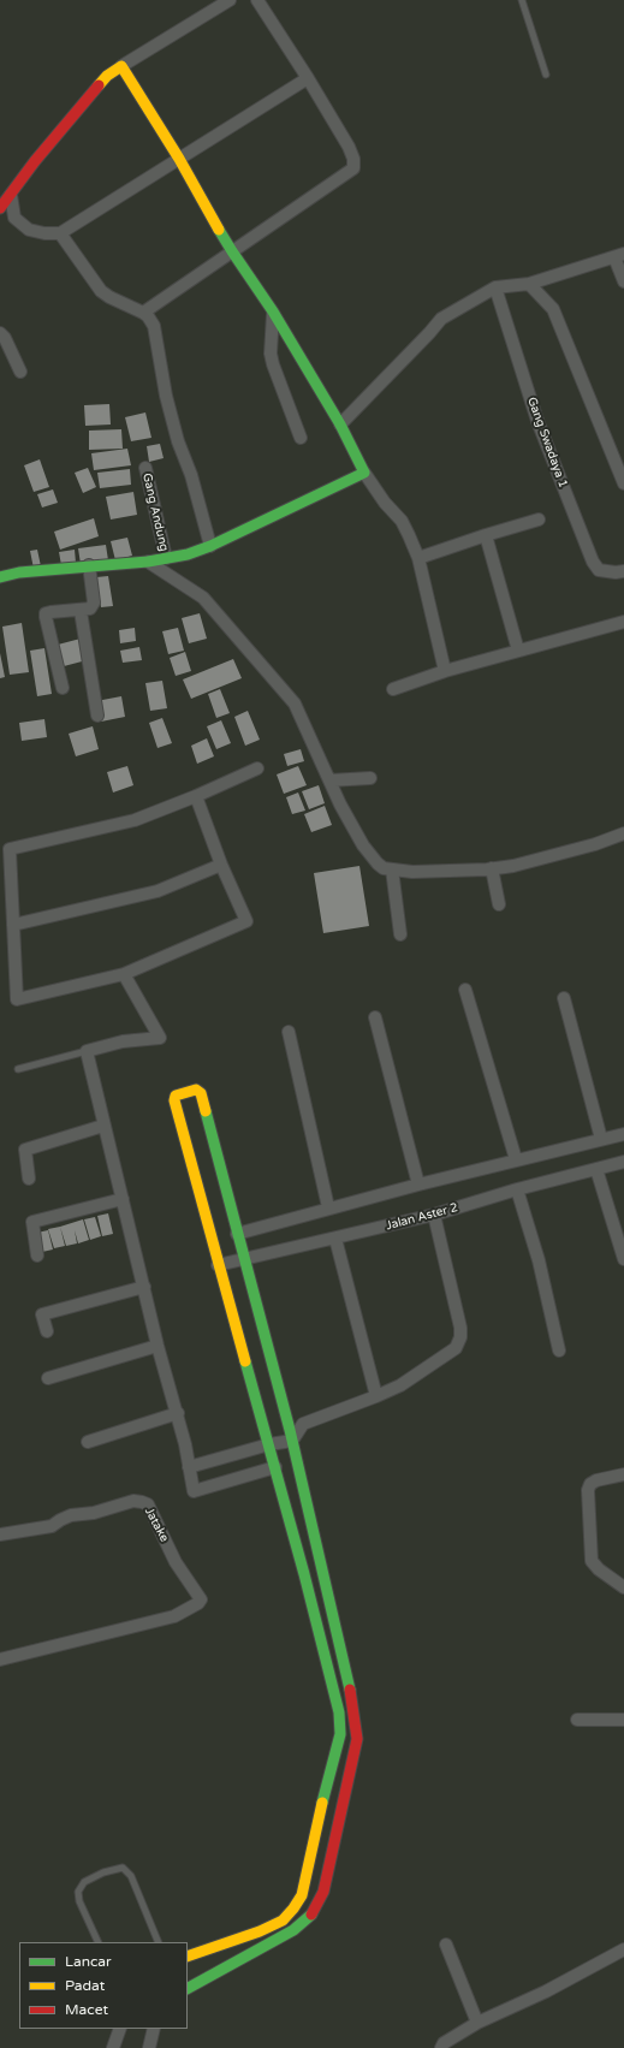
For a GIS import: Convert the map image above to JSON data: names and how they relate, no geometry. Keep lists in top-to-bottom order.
{
  "streets": {
    "street": [
      "Gang Swadaya 1",
      "Gang Andung",
      "Jalan Aster 2",
      "Jatake"
    ]
  },
  "legend": ["Lancar", "Padat", "Macet"]
}
